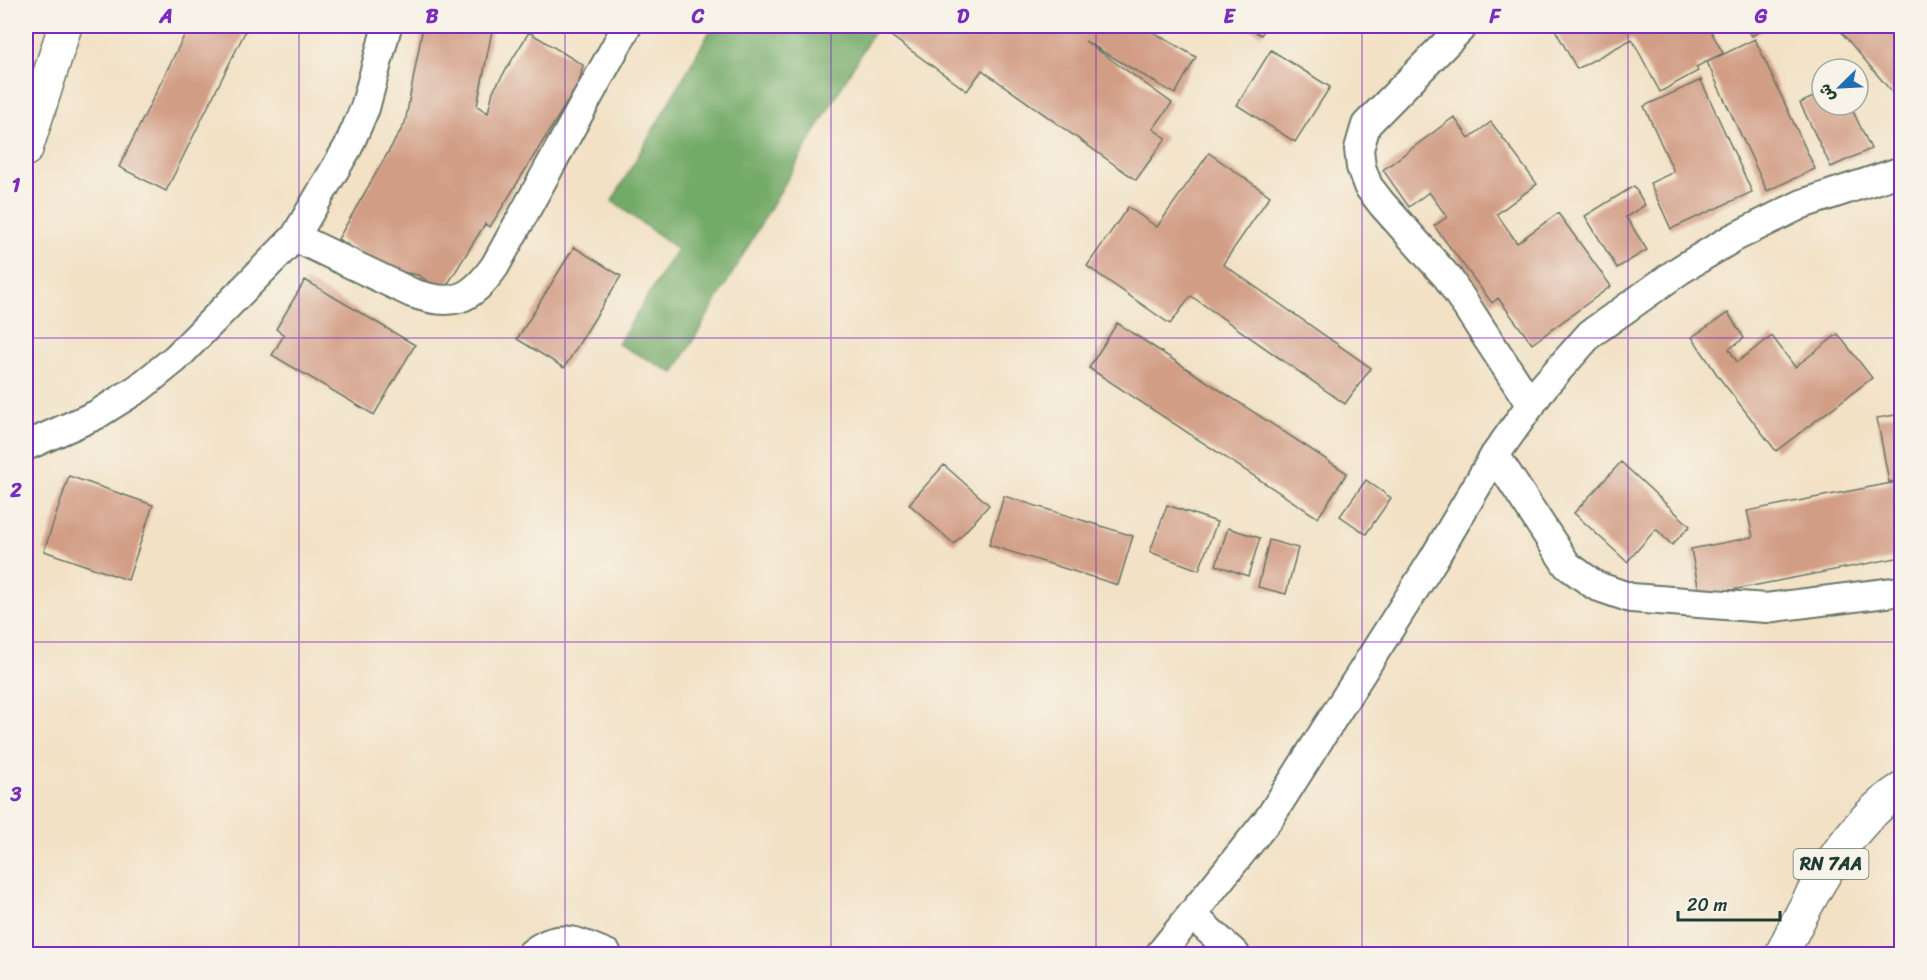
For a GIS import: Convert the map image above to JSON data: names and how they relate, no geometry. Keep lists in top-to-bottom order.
{
  "streets": {
    "main road": ["RN 7AA"]
  },
  "scale_bar": "20 m",
  "north": "bottom left",
  "grid": {
    "columns": [
      "A",
      "B",
      "C",
      "D",
      "E",
      "F",
      "G"
    ],
    "rows": ["1", "2", "3"]
  }
}
